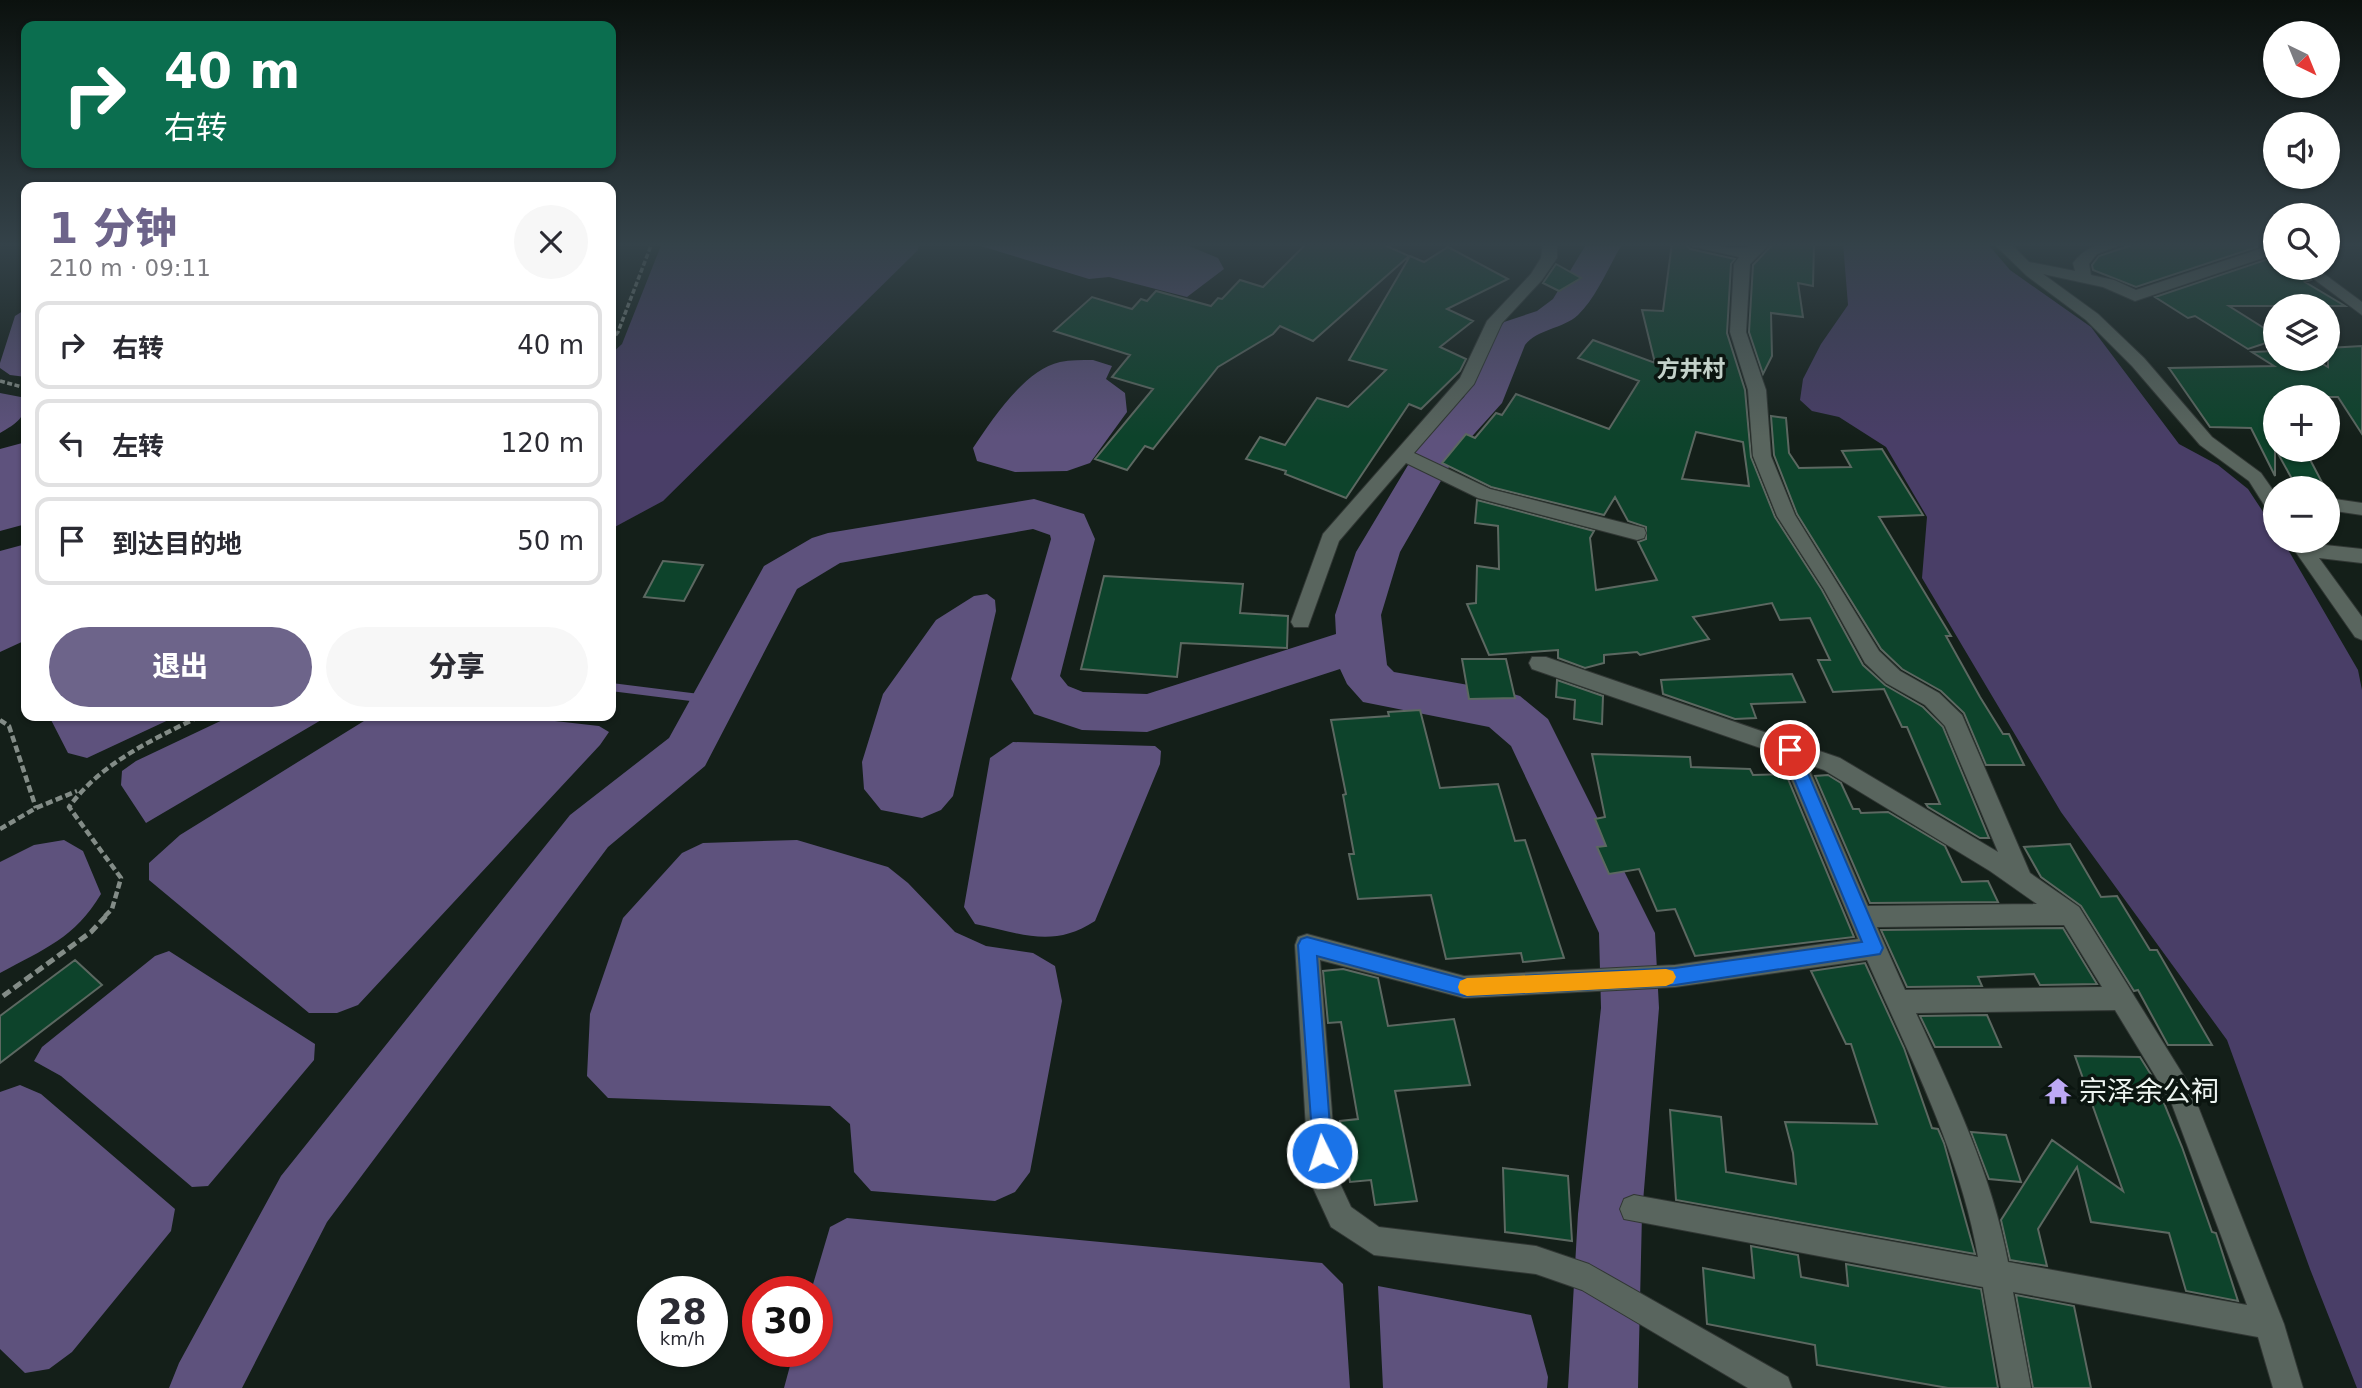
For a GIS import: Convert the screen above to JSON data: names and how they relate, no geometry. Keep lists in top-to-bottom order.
{
  "districts": ["方井村"],
  "places": {
    "temple": ["宗泽余公祠"]
  },
  "north": "bottom right",
  "page": {
    "map_buttons": ["+", "−"],
    "turn": ["40 m", "右转"],
    "heading": ["1 分钟", "210 m · 09:11"],
    "list": [
      {
        "name": "右转",
        "value": "40 m"
      },
      {
        "name": "左转",
        "value": "120 m"
      },
      {
        "name": "到达目的地",
        "value": "50 m"
      }
    ],
    "buttons": ["退出", "分享"],
    "speed": "28 km/h",
    "limit": "30"
  }
}
